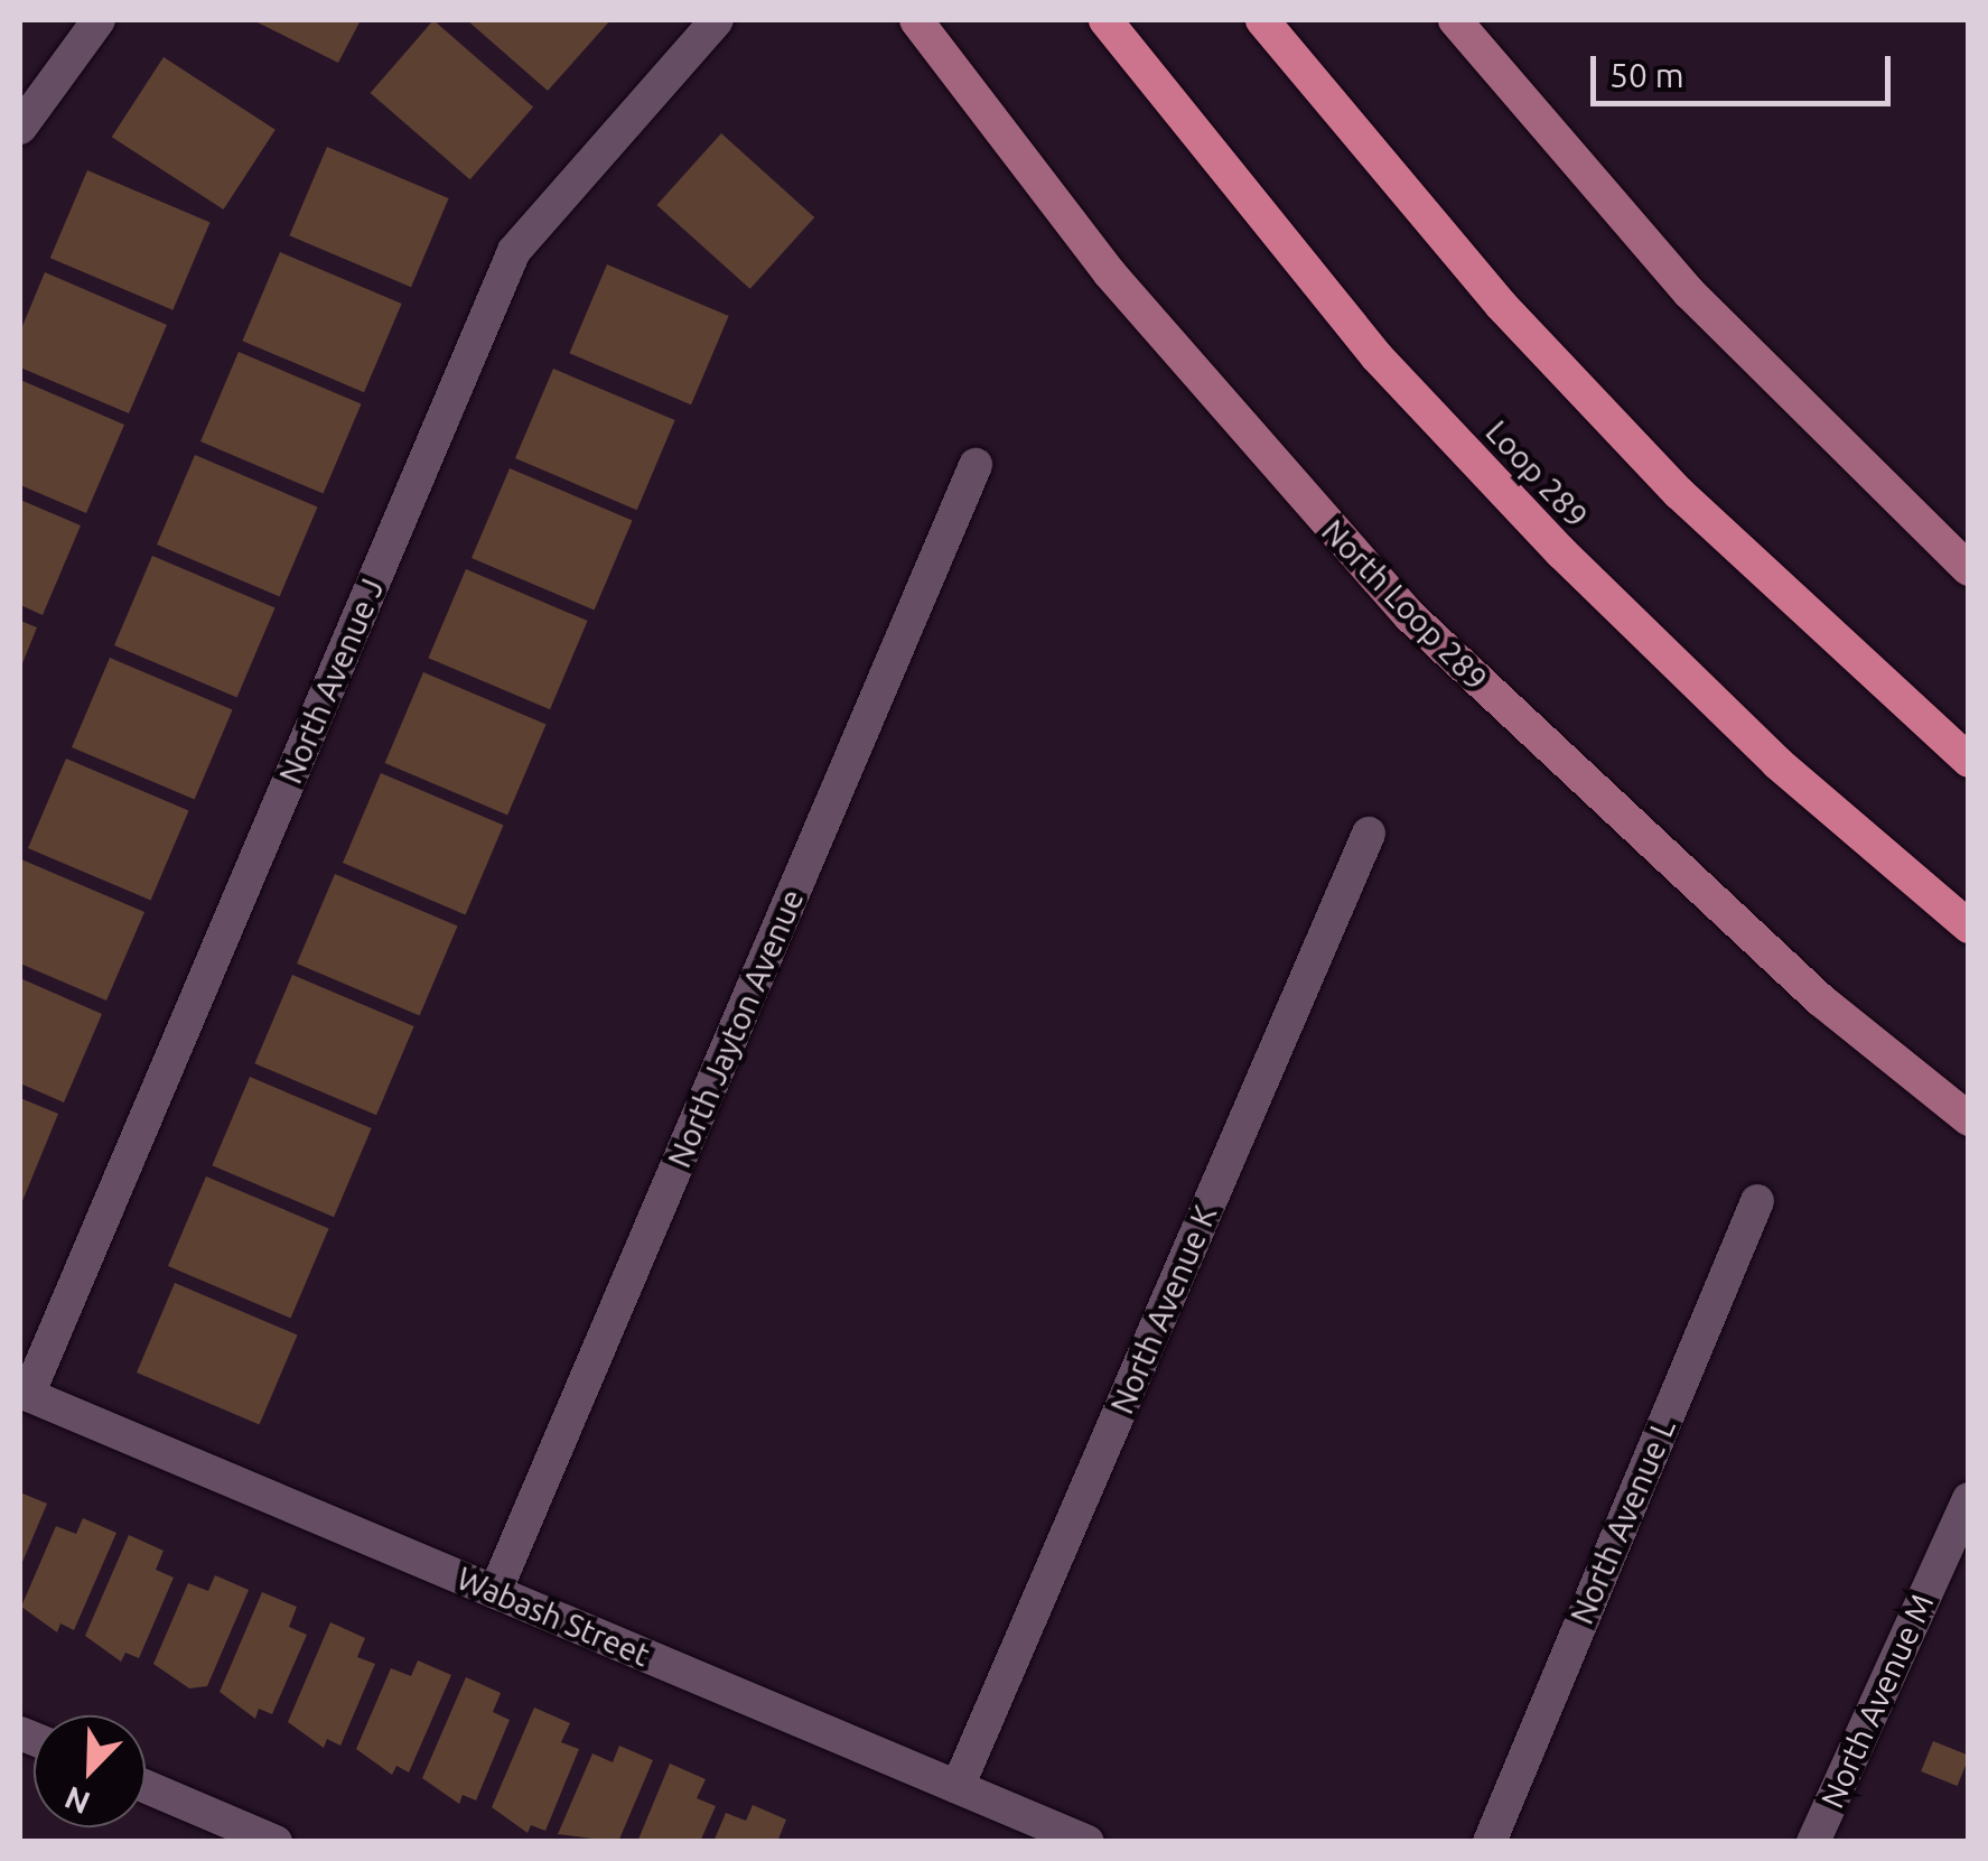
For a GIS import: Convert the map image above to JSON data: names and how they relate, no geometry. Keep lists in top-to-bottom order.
{
  "streets": {
    "highway": ["Loop 289"],
    "main road": ["North Loop 289"],
    "street": [
      "North Avenue J",
      "North Jayton Avenue",
      "North Avenue K",
      "North Avenue L",
      "Wabash Street",
      "North Avenue M"
    ]
  },
  "crossings": [
    ["North Avenue J", "Wabash Street"],
    ["North Jayton Avenue", "Wabash Street"],
    ["North Avenue K", "Wabash Street"]
  ],
  "scale_bar": "50 m",
  "north": "bottom left"
}
